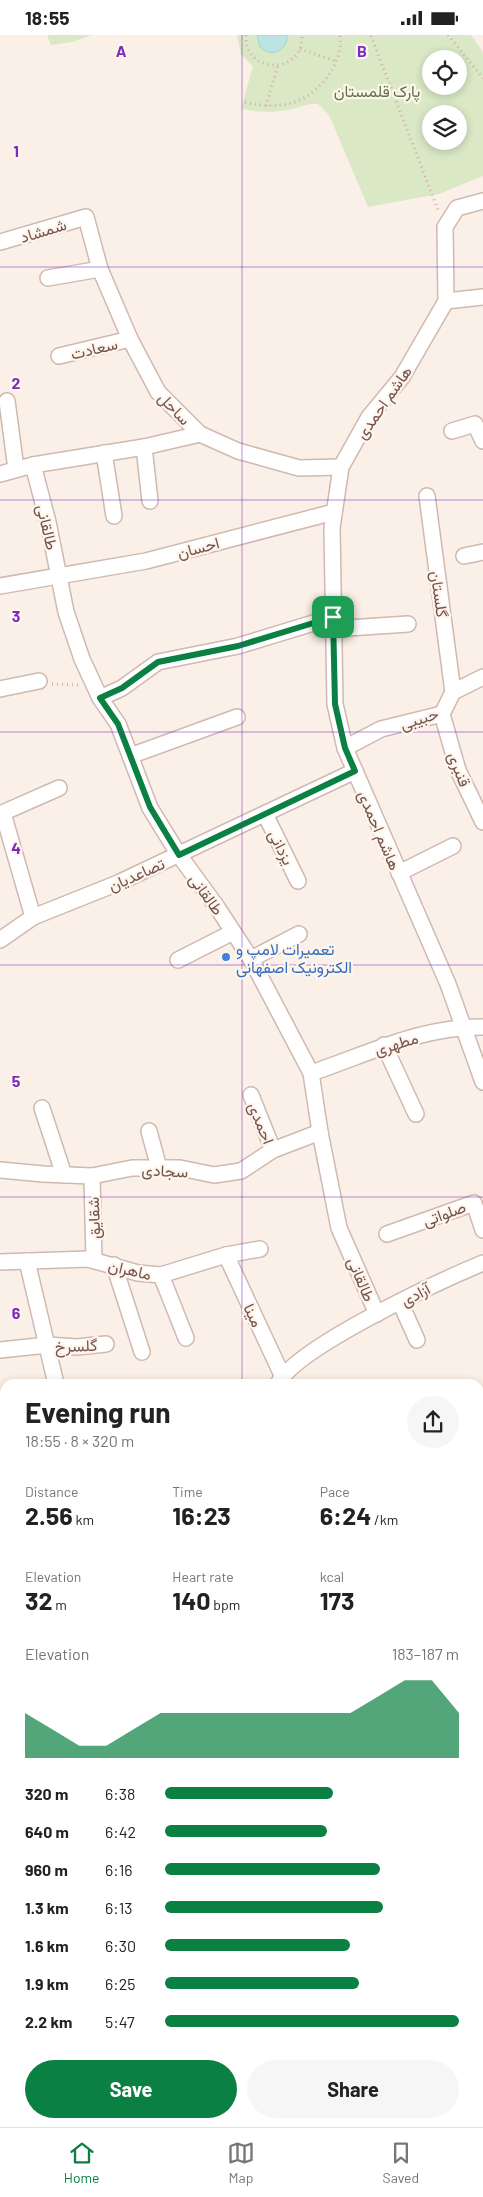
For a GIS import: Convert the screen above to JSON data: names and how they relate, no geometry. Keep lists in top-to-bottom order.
{
  "streets": {
    "street": [
      "شمشاد",
      "سعادت",
      "هاشم احمدی",
      "ساحل",
      "طالقانی",
      "احسان",
      "گلستان",
      "حبیبی",
      "قنبری",
      "یزدانی",
      "تصاعدیان",
      "مطهری",
      "احمدی",
      "سجادی",
      "صلواتی",
      "شقایق",
      "ماهران",
      "آزادی",
      "مینا",
      "گلسرخ"
    ]
  },
  "crossings": [
    ["شمشاد", "ساحل"],
    ["سعادت", "ساحل"],
    ["هاشم احمدی", "ساحل"],
    ["هاشم احمدی", "احسان"],
    ["هاشم احمدی", "حبیبی"],
    ["هاشم احمدی", "تصاعدیان"],
    ["هاشم احمدی", "مطهری"],
    ["طالقانی", "احسان"],
    ["طالقانی", "تصاعدیان"],
    ["طالقانی", "مطهری"],
    ["طالقانی", "سجادی"],
    ["طالقانی", "آزادی"],
    ["گلستان", "حبیبی"],
    ["حبیبی", "قنبری"],
    ["یزدانی", "تصاعدیان"],
    ["احمدی", "سجادی"],
    ["سجادی", "شقایق"],
    ["شقایق", "ماهران"],
    ["ماهران", "مینا"],
    ["آزادی", "مینا"]
  ],
  "parks": ["پارک قلمستان"],
  "places": ["تعمیرات لامپ و الکترونیک اصفهانی"],
  "page": {
    "status": "18:55",
    "heading": ["Evening run", "18:55 · 8 × 320 m"],
    "stats": [
      ["Distance", "2.56 km"],
      ["Time", "16:23"],
      ["Pace", "6:24 /km"],
      ["Elevation", "32 m"],
      ["Heart rate", "140 bpm"],
      ["kcal", "173"]
    ],
    "chart": ["Elevation", "183–187 m"],
    "list": [
      {
        "name": "320 m",
        "note": "6:38"
      },
      {
        "name": "640 m",
        "note": "6:42"
      },
      {
        "name": "960 m",
        "note": "6:16"
      },
      {
        "name": "1.3 km",
        "note": "6:13"
      },
      {
        "name": "1.6 km",
        "note": "6:30"
      },
      {
        "name": "1.9 km",
        "note": "6:25"
      },
      {
        "name": "2.2 km",
        "note": "5:47"
      }
    ],
    "buttons": ["Save", "Share"],
    "tabs": ["Home", "Map", "Saved"]
  },
  "grid": {
    "columns": ["A", "B"],
    "rows": [
      "1",
      "2",
      "3",
      "4",
      "5",
      "6"
    ]
  }
}
